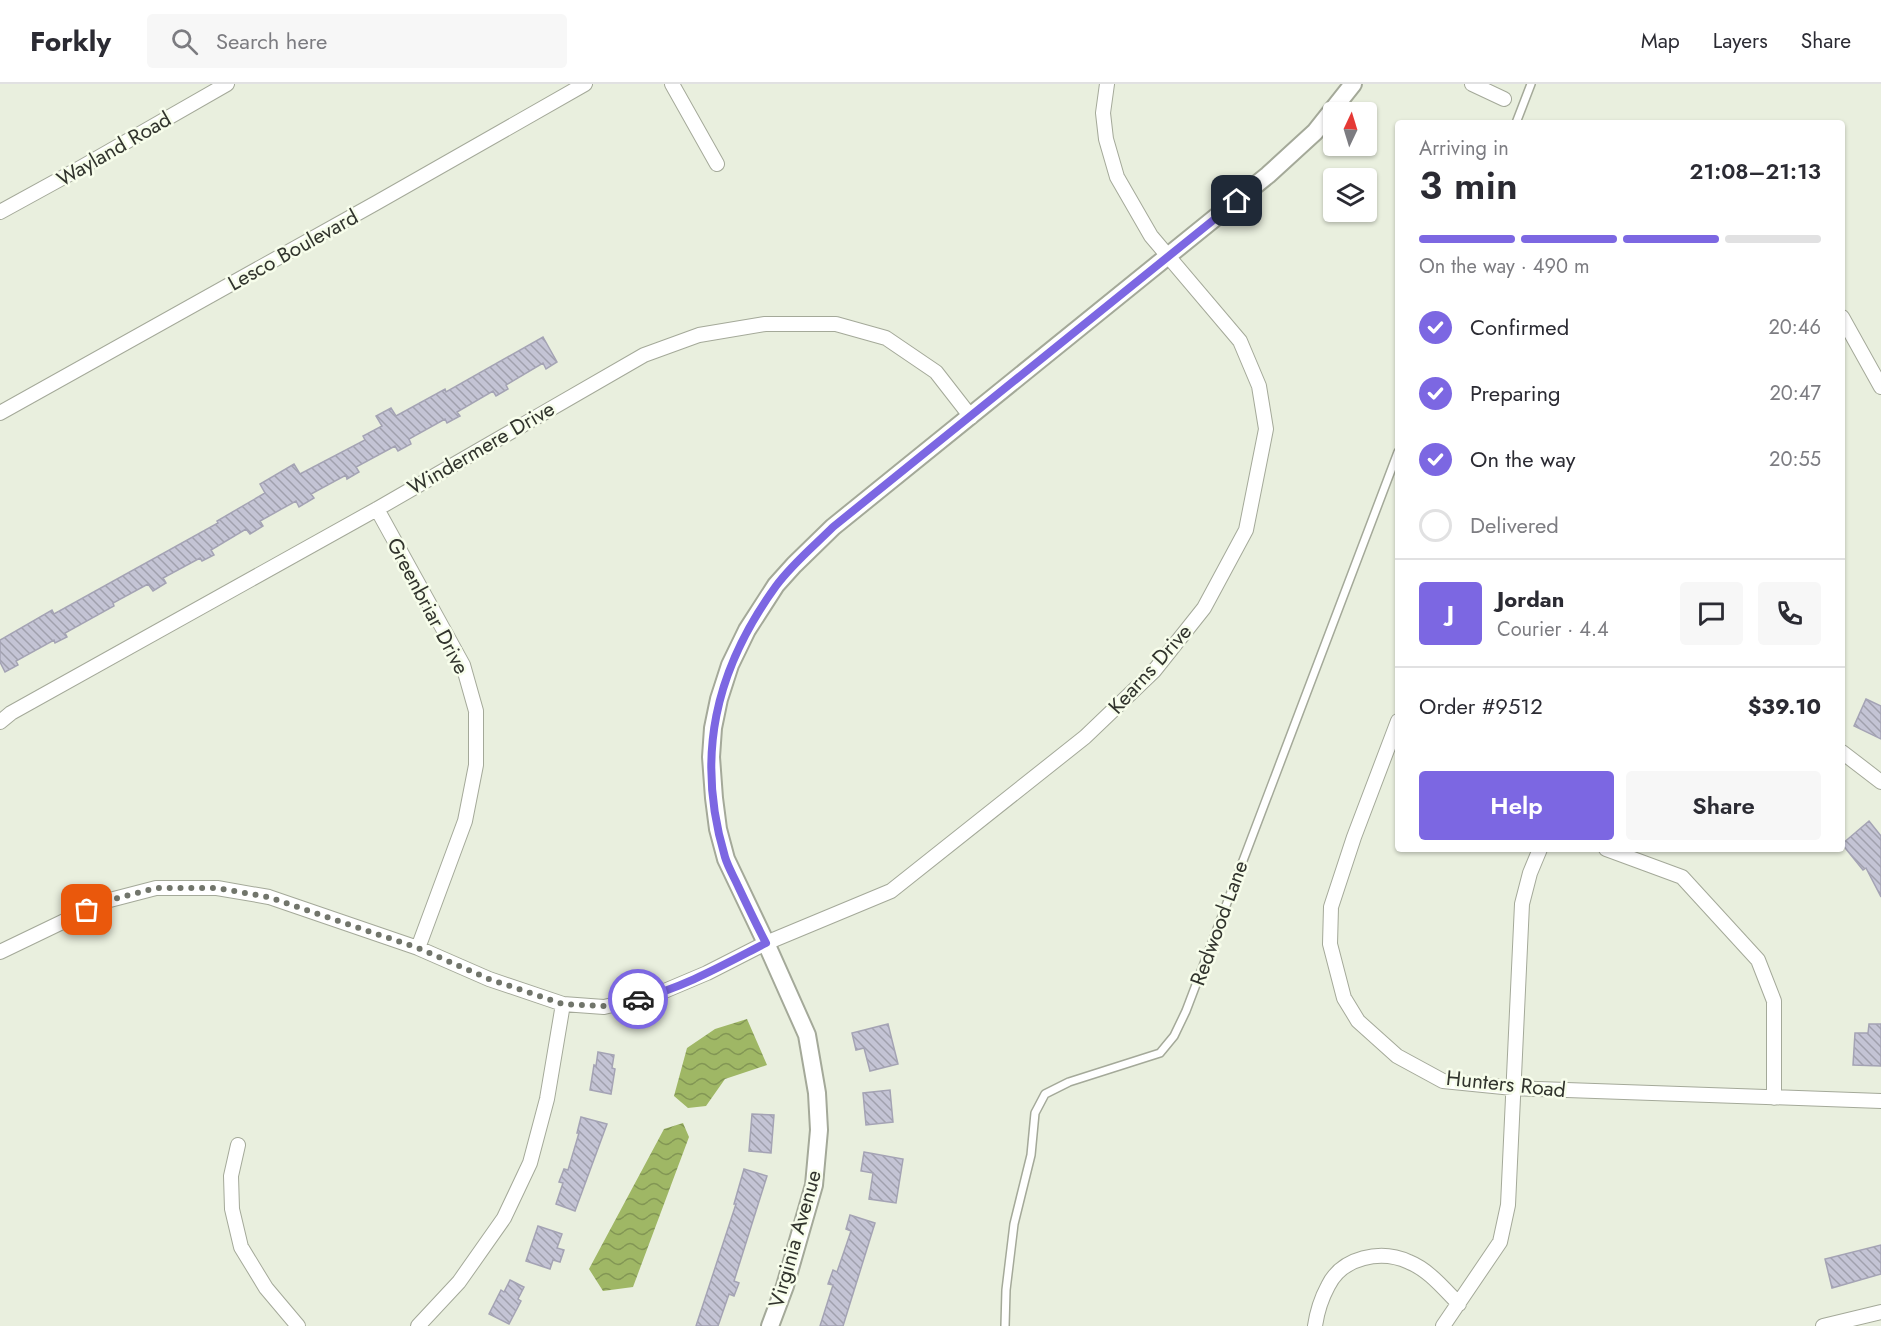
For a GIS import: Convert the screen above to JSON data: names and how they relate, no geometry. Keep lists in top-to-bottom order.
{
  "streets": {
    "street": [
      "Wayland Road",
      "Lesco Boulevard",
      "Windermere Drive",
      "Greenbriar Drive",
      "Kearns Drive",
      "Hunters Road",
      "Virginia Avenue"
    ],
    "lane": ["Redwood Lane"]
  },
  "crossings": [
    ["Windermere Drive", "Greenbriar Drive"],
    ["Windermere Drive", "Virginia Avenue"],
    ["Greenbriar Drive", "Kearns Drive"],
    ["Kearns Drive", "Virginia Avenue"]
  ],
  "north": "top",
  "page": {
    "header": "Forkly",
    "search": "Search here",
    "nav": ["Map", "Layers", "Share"],
    "heading": ["3 min", "Arriving in", "21:08–21:13"],
    "panel": [
      "Jordan",
      "Courier · 4.4",
      "Order #9512",
      "$39.10"
    ],
    "bar": "On the way · 490 m",
    "list": [
      ["Confirmed", "20:46"],
      ["Preparing", "20:47"],
      ["On the way", "20:55"],
      "Delivered"
    ],
    "round": "J",
    "buttons": ["Help", "Share"]
  }
}
